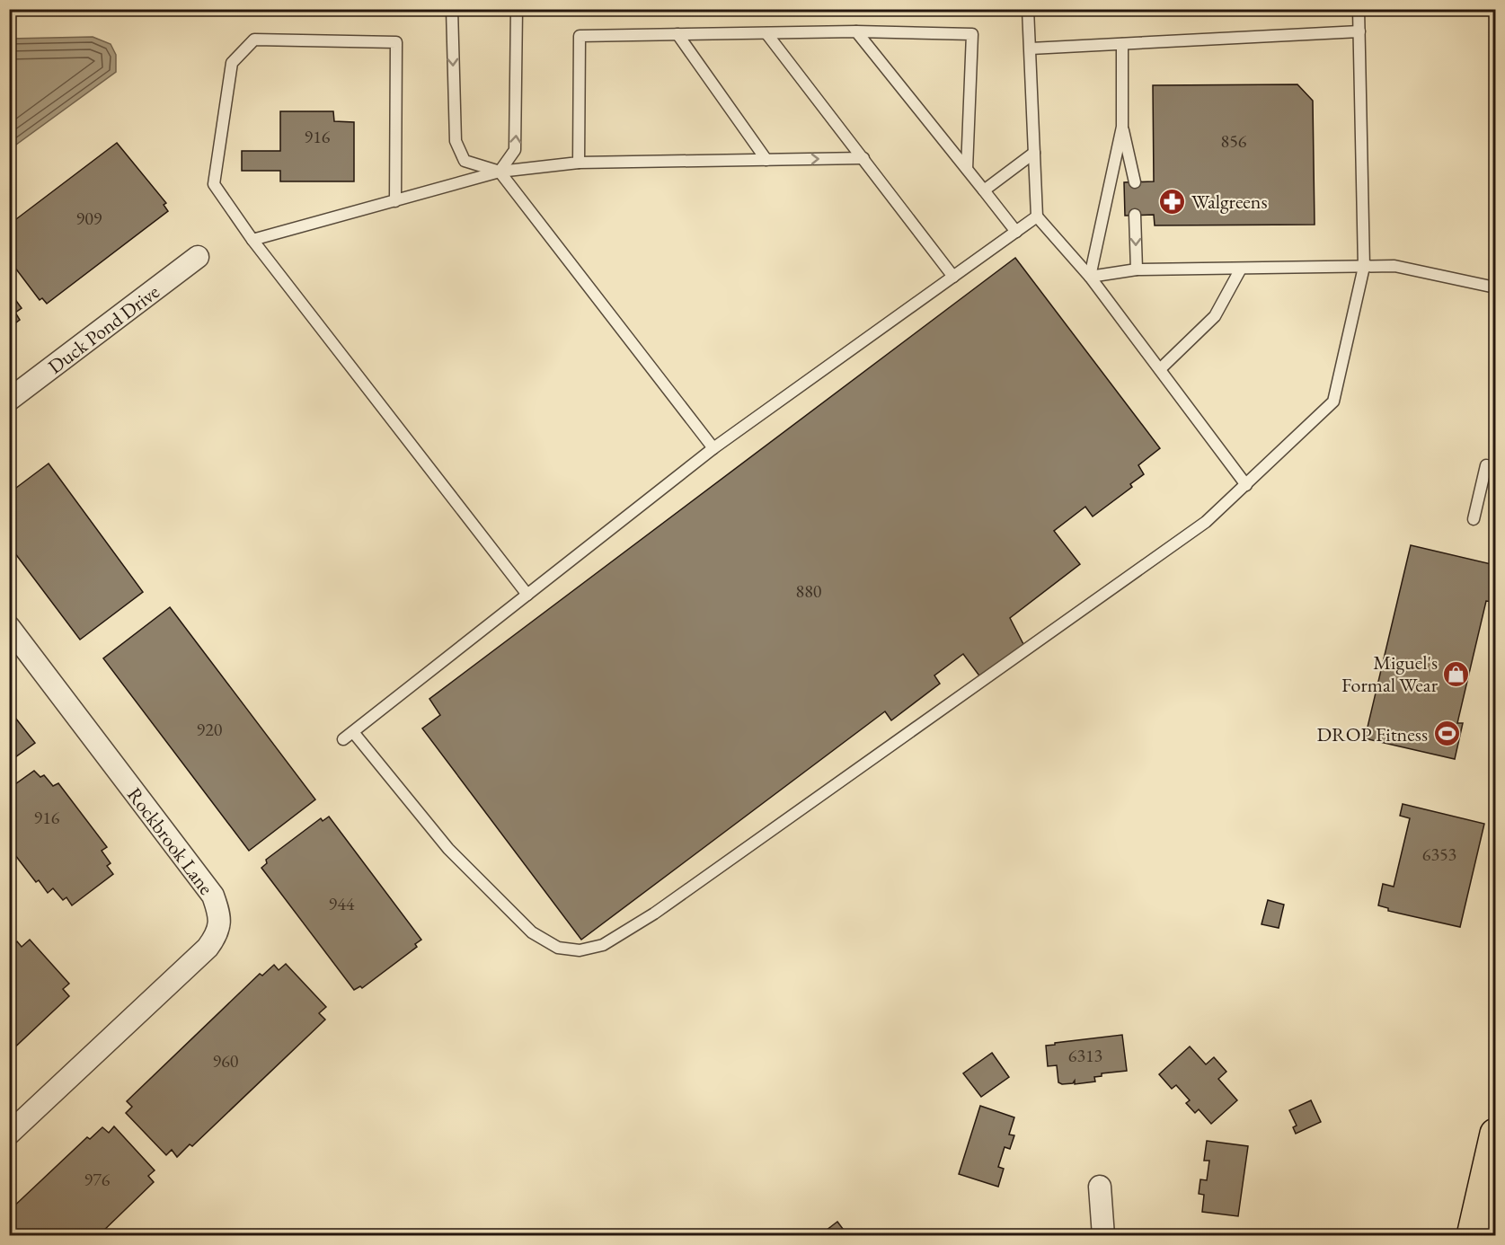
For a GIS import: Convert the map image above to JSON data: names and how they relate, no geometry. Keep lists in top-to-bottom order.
{
  "streets": {
    "street": ["Duck Pond Drive", "Rockbrook Lane"]
  },
  "places": {
    "pharmacy": ["Walgreens"],
    "shop": ["Miguel's Formal Wear"],
    "sports": ["DROP Fitness"]
  },
  "house_numbers": [
    "916",
    "856",
    "909",
    "880",
    "920",
    "916",
    "6353",
    "944",
    "6313",
    "960",
    "976"
  ]
}
